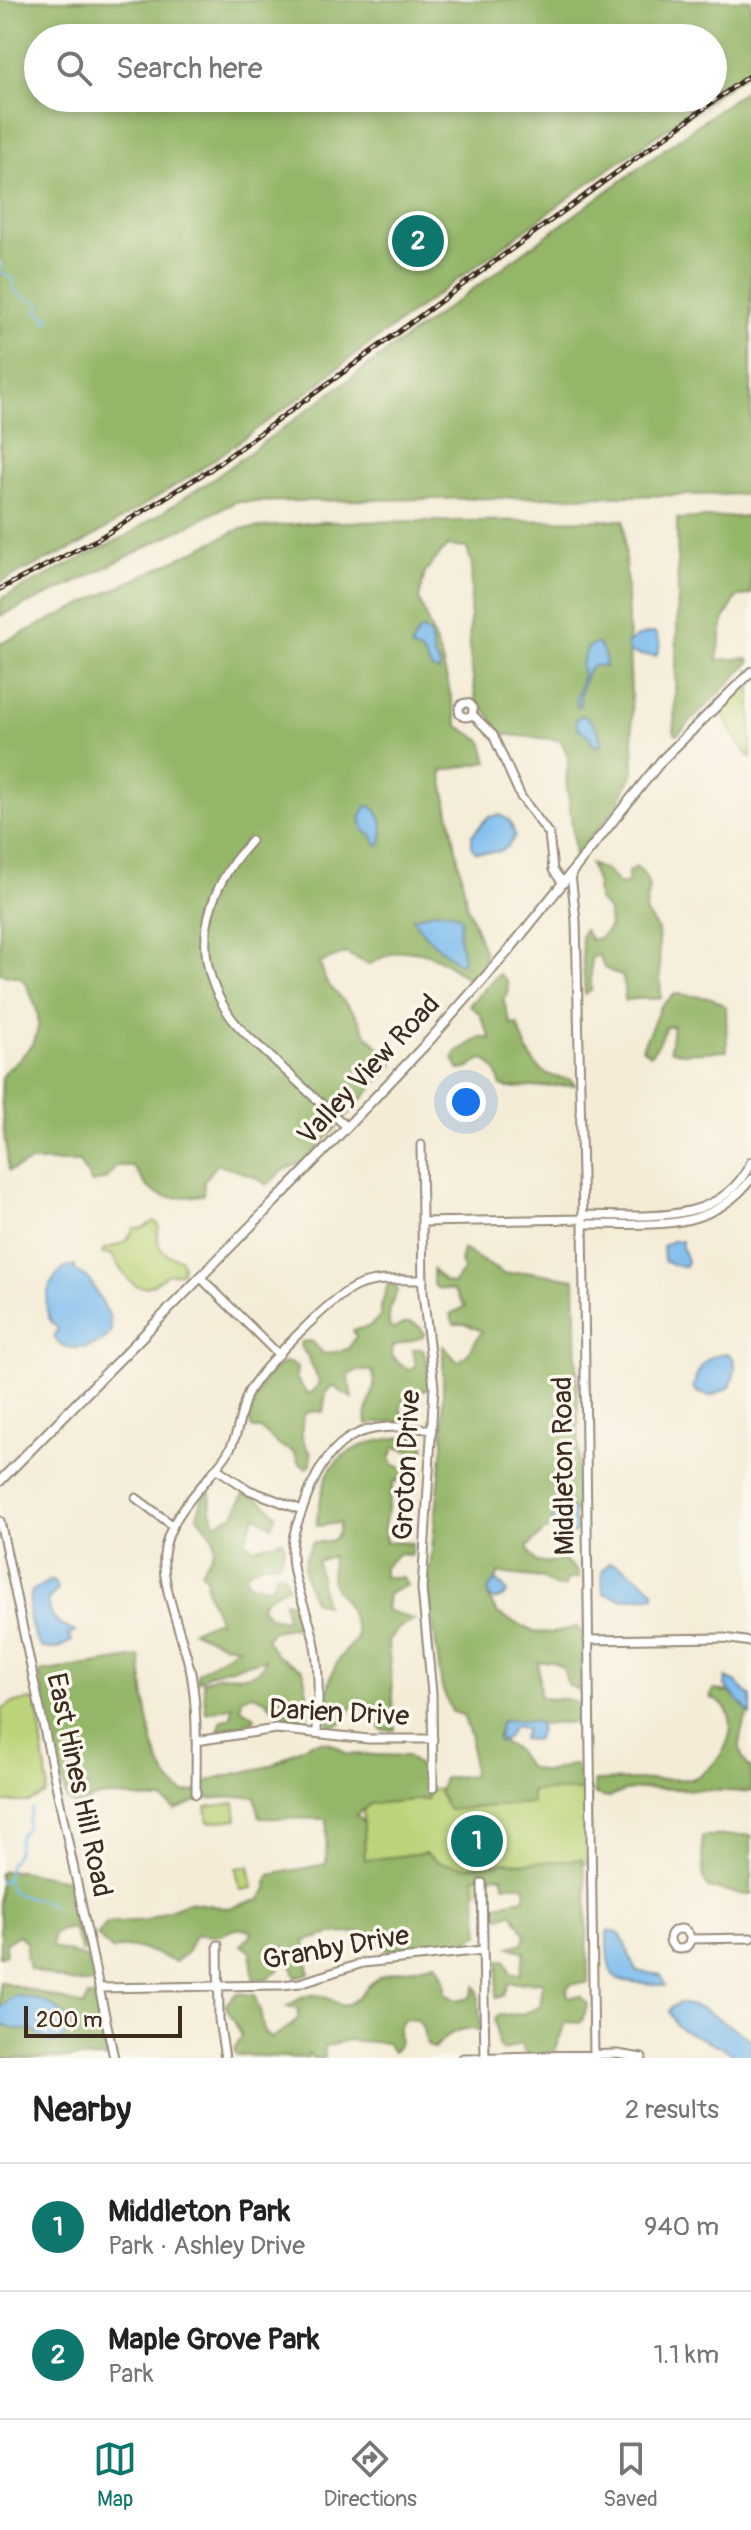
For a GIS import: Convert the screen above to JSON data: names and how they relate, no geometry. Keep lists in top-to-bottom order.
{
  "streets": {
    "main road": ["Valley View Road"],
    "street": [
      "Groton Drive",
      "Middleton Road",
      "Darien Drive",
      "East Hines Hill Road",
      "Granby Drive"
    ]
  },
  "crossings": [
    ["Valley View Road", "Middleton Road"],
    ["Groton Drive", "Darien Drive"],
    ["East Hines Hill Road", "Granby Drive"]
  ],
  "scale_bar": "200 m",
  "page": {
    "search": "Search here",
    "pins": ["2", "1"],
    "scale": "200 m",
    "heading": ["Nearby", "2 results"],
    "list": [
      {
        "mark": "1",
        "name": "Middleton Park",
        "note": "Park · Ashley Drive",
        "value": "940 m"
      },
      {
        "mark": "2",
        "name": "Maple Grove Park",
        "note": "Park",
        "value": "1.1 km"
      }
    ],
    "nav": ["Map", "Directions", "Saved"]
  }
}
